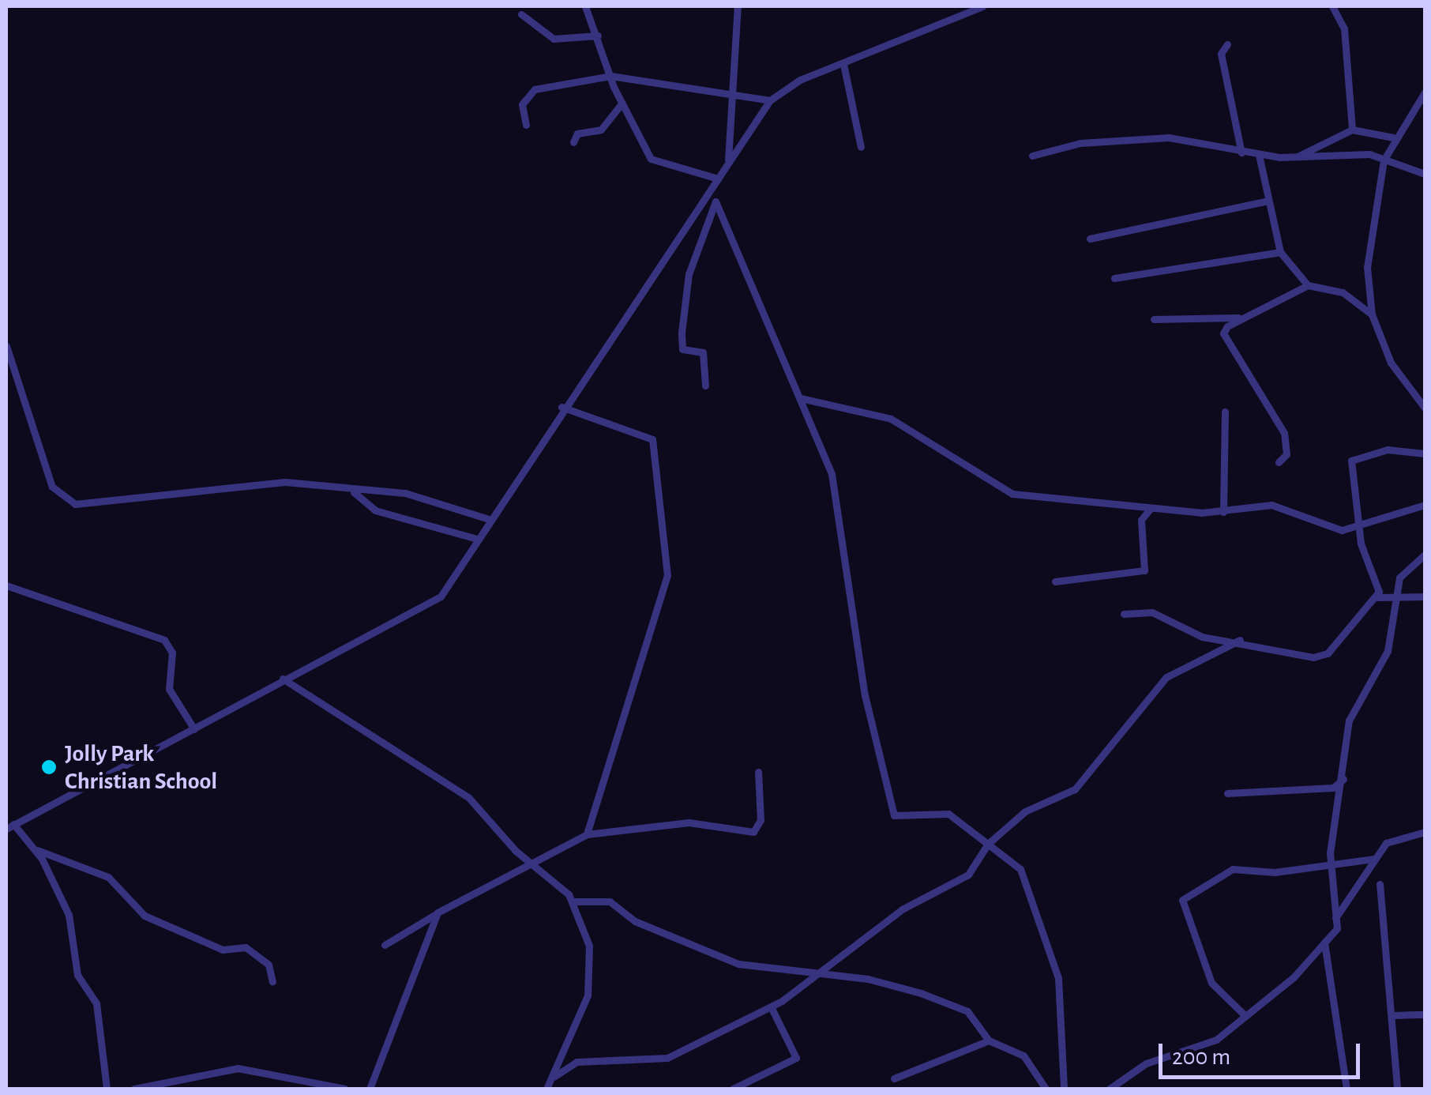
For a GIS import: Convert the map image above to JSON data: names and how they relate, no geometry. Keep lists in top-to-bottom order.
{
  "places": ["Jolly Park Christian School"],
  "scale_bar": "200 m"
}
